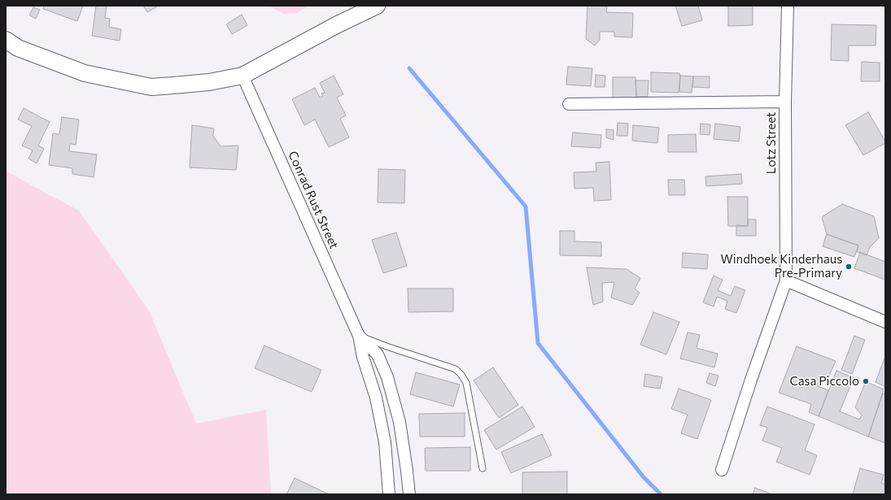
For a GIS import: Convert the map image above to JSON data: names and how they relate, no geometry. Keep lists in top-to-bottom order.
{
  "streets": {
    "street": ["Lotz Street", "Conrad Rust Street"]
  },
  "places": ["Windhoek Kinderhaus Pre-Primary", "Casa Piccolo"]
}
